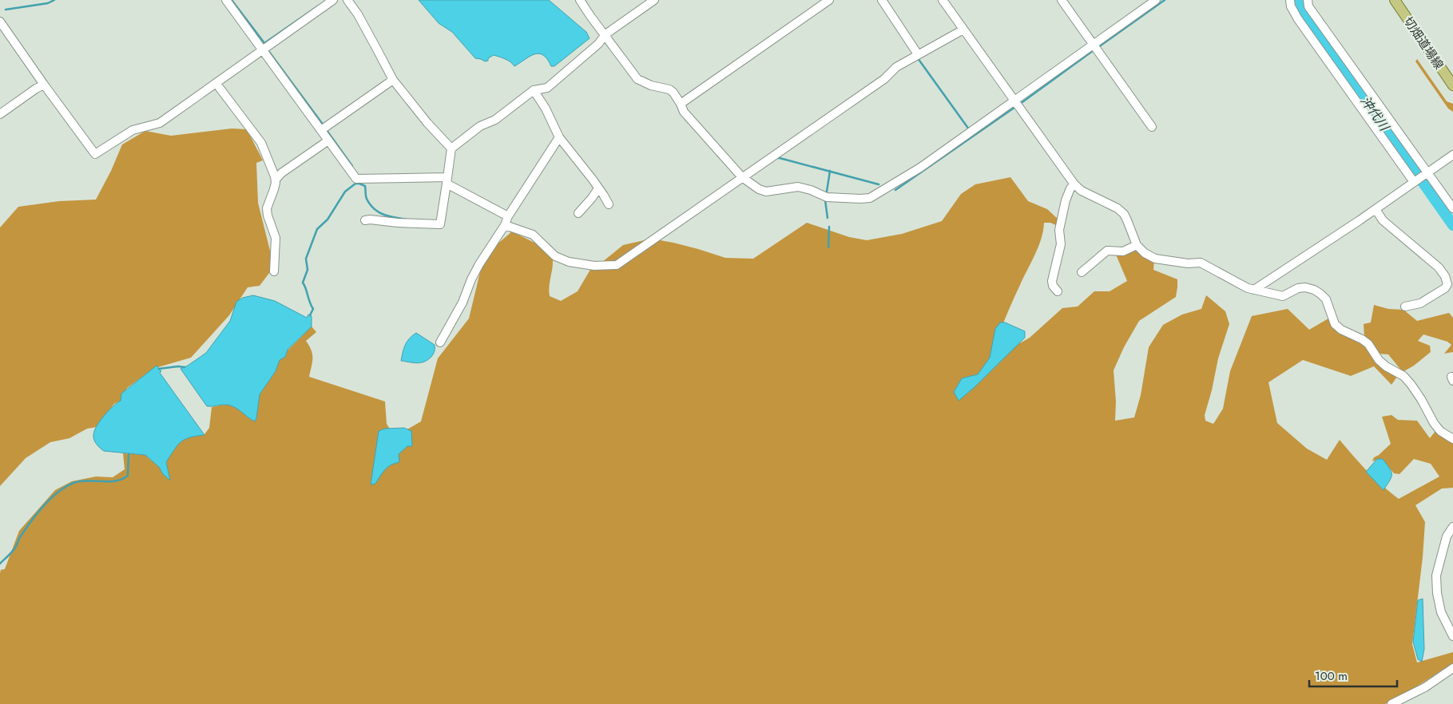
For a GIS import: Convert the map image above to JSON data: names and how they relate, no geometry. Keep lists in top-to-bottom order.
{
  "streets": {
    "main road": ["切畑道場線"]
  },
  "water": ["沖代川"],
  "scale_bar": "100 m"
}
